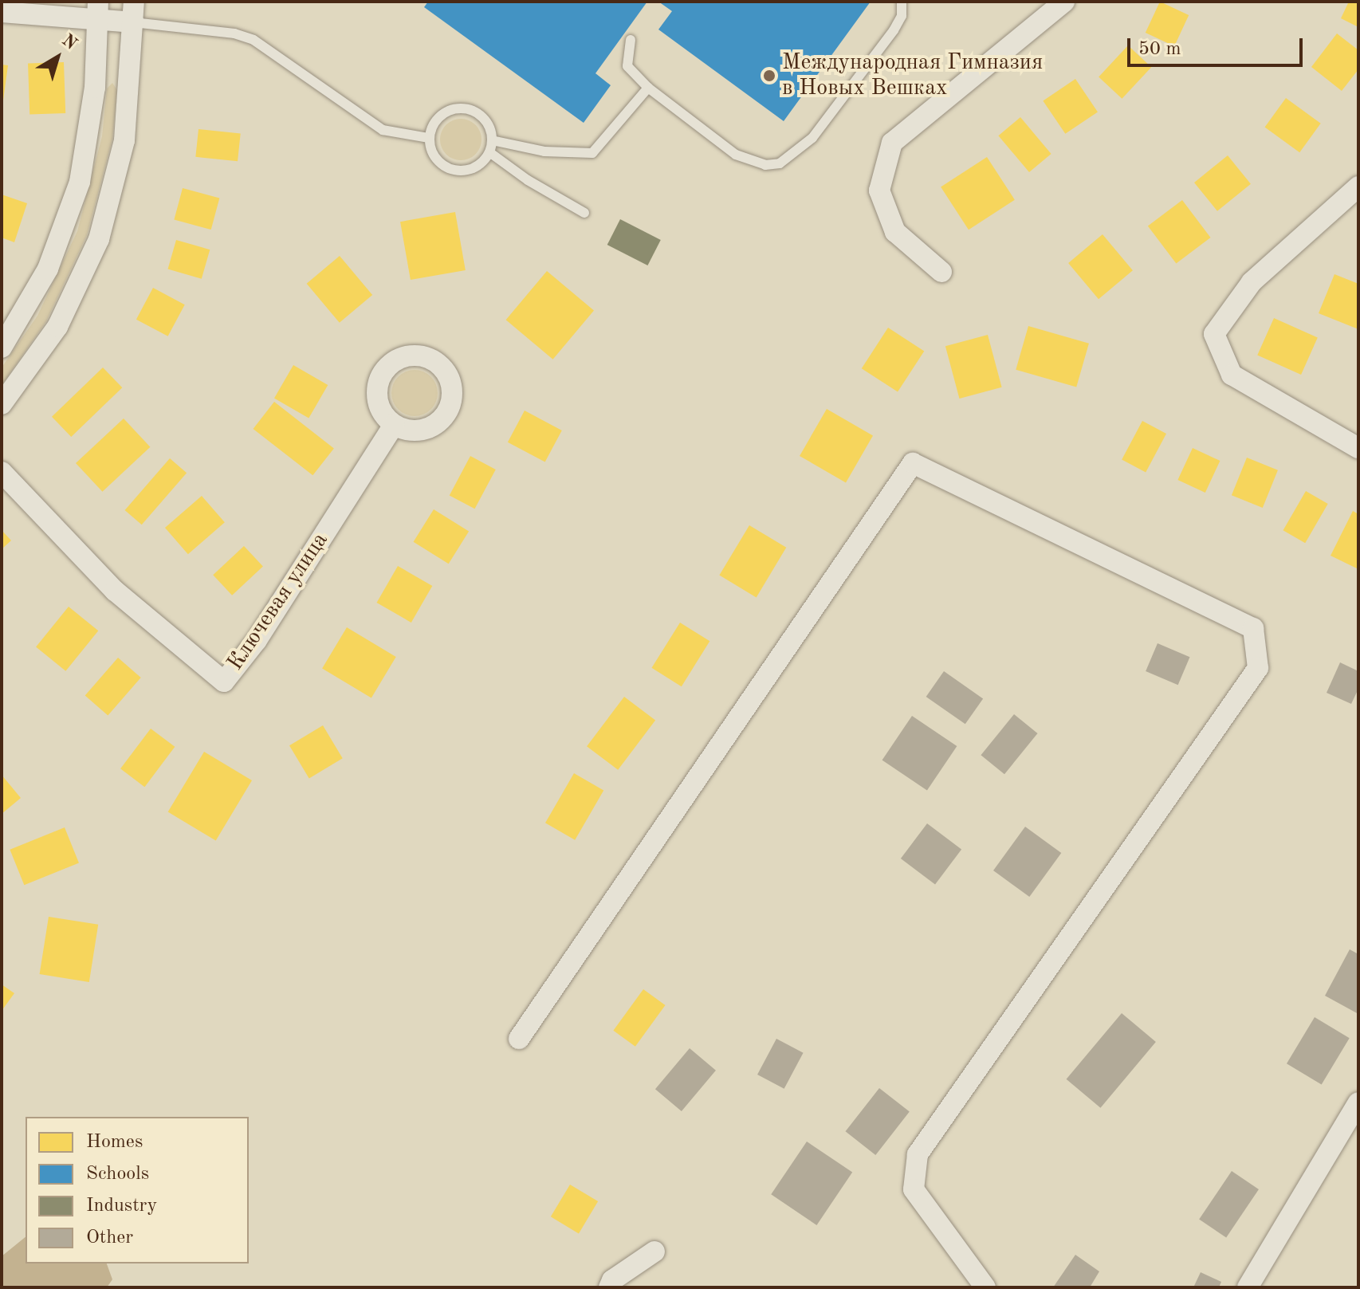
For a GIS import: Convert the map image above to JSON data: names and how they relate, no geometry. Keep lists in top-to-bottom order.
{
  "streets": {
    "street": ["Ключевая улица"]
  },
  "places": ["Международная Гимназия в Новых Вешках"],
  "legend": [
    "Homes",
    "Schools",
    "Industry",
    "Other"
  ],
  "scale_bar": "50 m",
  "north": "top right"
}
